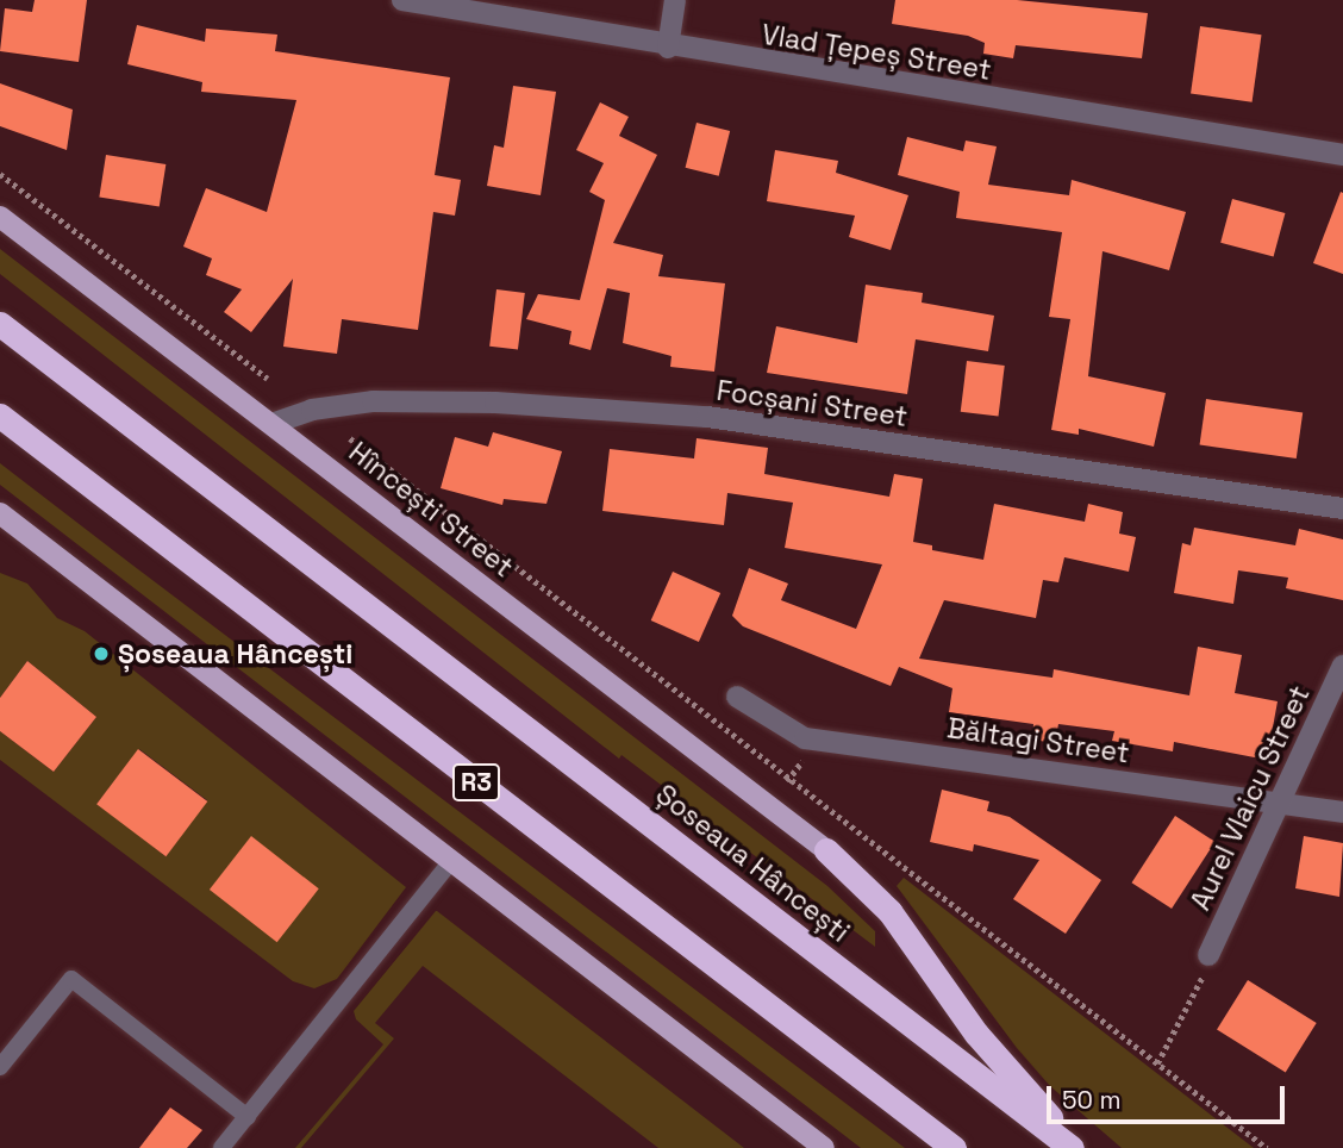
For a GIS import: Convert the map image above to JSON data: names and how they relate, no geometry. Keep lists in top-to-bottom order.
{
  "streets": {
    "highway": ["R3", "Șoseaua Hâncești"],
    "main road": ["Hîncești Street"],
    "street": [
      "Vlad Țepeș Street",
      "Focșani Street",
      "Băltagi Street",
      "Aurel Vlaicu Street"
    ]
  },
  "crossings": [
    ["Focșani Street", "Hîncești Street"],
    ["Hîncești Street", "Șoseaua Hâncești"],
    ["Băltagi Street", "Aurel Vlaicu Street"]
  ],
  "places": ["Șoseaua Hâncești"],
  "scale_bar": "50 m"
}
